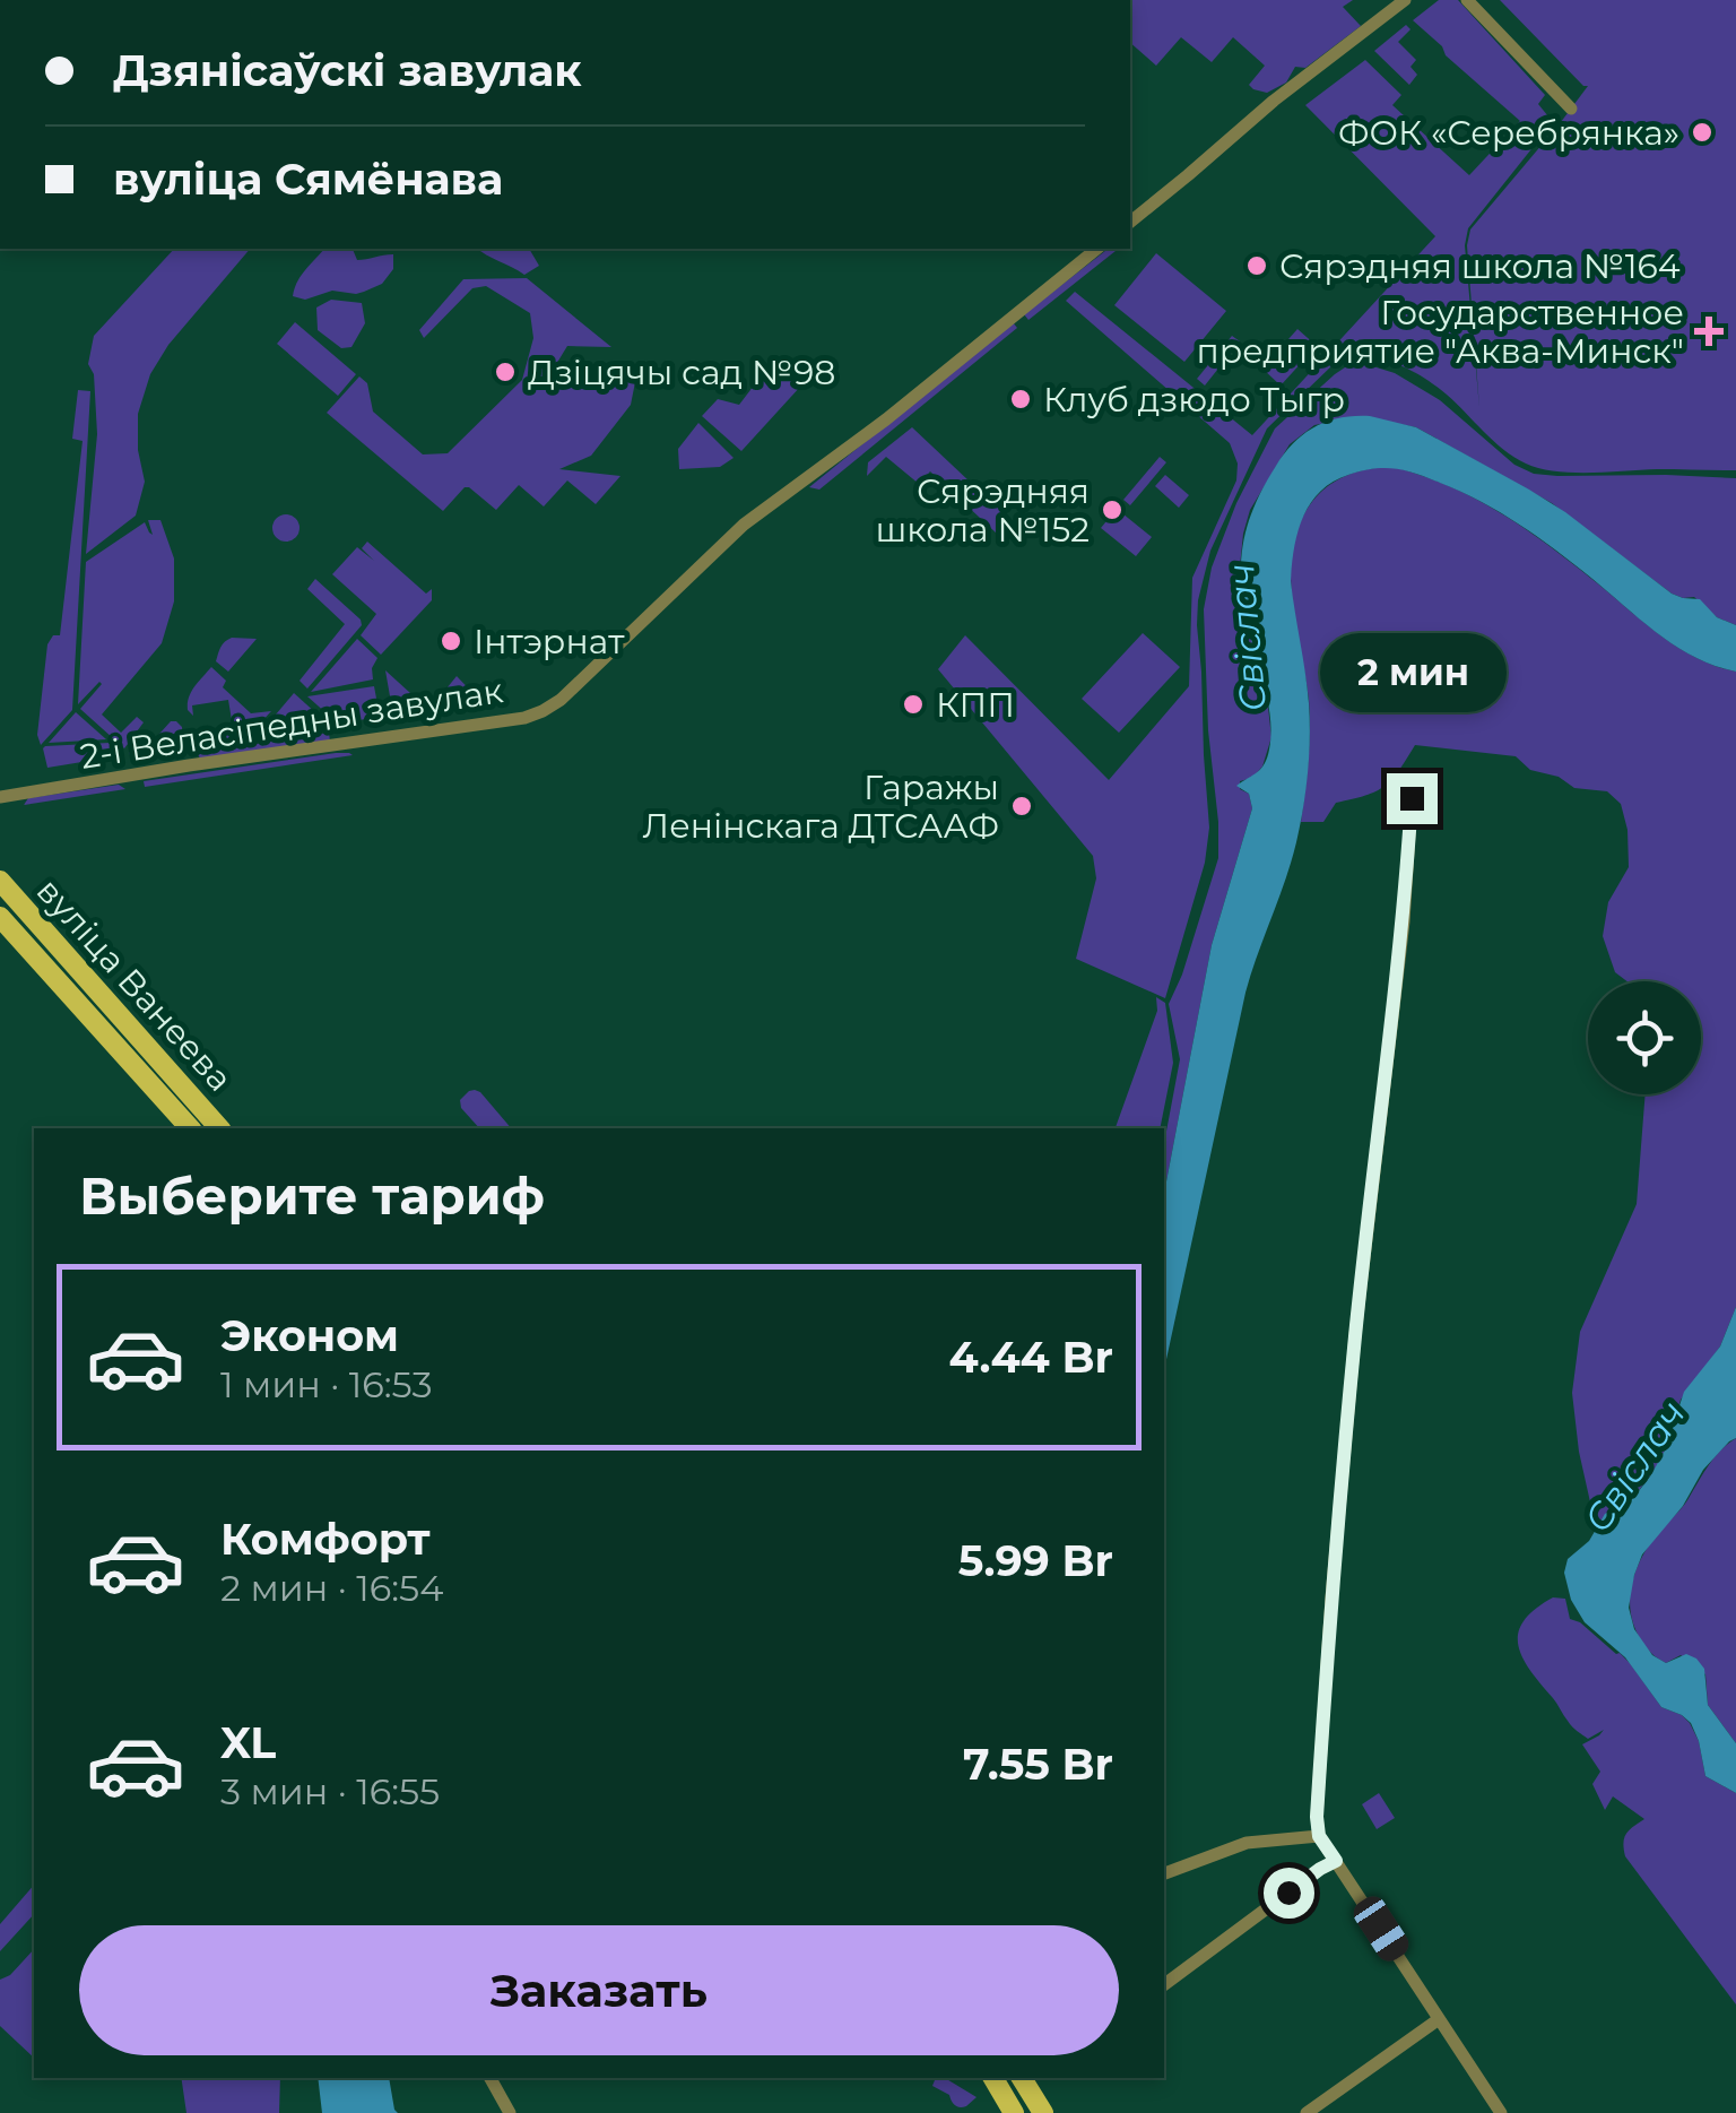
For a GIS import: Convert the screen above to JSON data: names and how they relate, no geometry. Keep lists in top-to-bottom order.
{
  "streets": {
    "main road": ["вуліца Ванеева"],
    "street": ["2-і Веласіпедны завулак"]
  },
  "water": ["Свіслач"],
  "places": {
    "other": [
      "ФОК «Серебрянка»",
      "Сярэдняя школа №164",
      "Дзіцячы сад №98",
      "Клуб дзюдо Тыгр",
      "Сярэдняя школа №152",
      "Інтэрнат",
      "КПП",
      "Гаражы Ленінскага ДТСААФ"
    ],
    "health": ["Государственное предприятие \"Аква-Минск\""]
  },
  "page": {
    "banner": ["Дзянісаўскі завулак", "вуліца Сямёнава"],
    "bubble": "2 мин",
    "heading": "Выберите тариф",
    "list": [
      {
        "name": "Эконом",
        "note": "1 мин · 16:53",
        "value": "4.44 Br"
      },
      {
        "name": "Комфорт",
        "note": "2 мин · 16:54",
        "value": "5.99 Br"
      },
      {
        "name": "XL",
        "note": "3 мин · 16:55",
        "value": "7.55 Br"
      }
    ],
    "buttons": "Заказать"
  }
}
